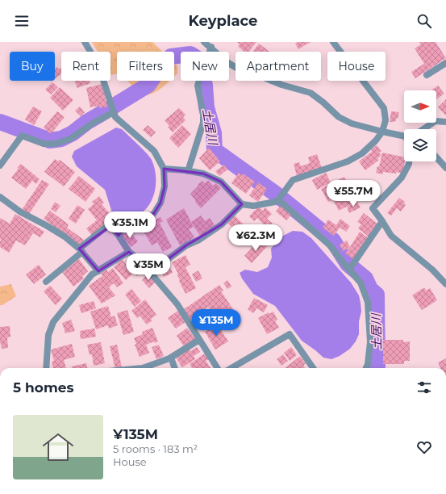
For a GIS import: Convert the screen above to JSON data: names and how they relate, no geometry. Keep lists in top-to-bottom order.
{
  "water": ["土居川"],
  "north": "right",
  "page": {
    "header": "Keyplace",
    "chip": [
      "Buy",
      "Rent",
      "Filters",
      "New",
      "Apartment",
      "House"
    ],
    "price": [
      "¥55.7M",
      "¥35.1M",
      "¥62.3M",
      "¥35M",
      "¥135M"
    ],
    "heading": "5 homes",
    "list": [
      {
        "name": "¥135M",
        "note": "5 rooms · 183 m² · House"
      }
    ]
  }
}
